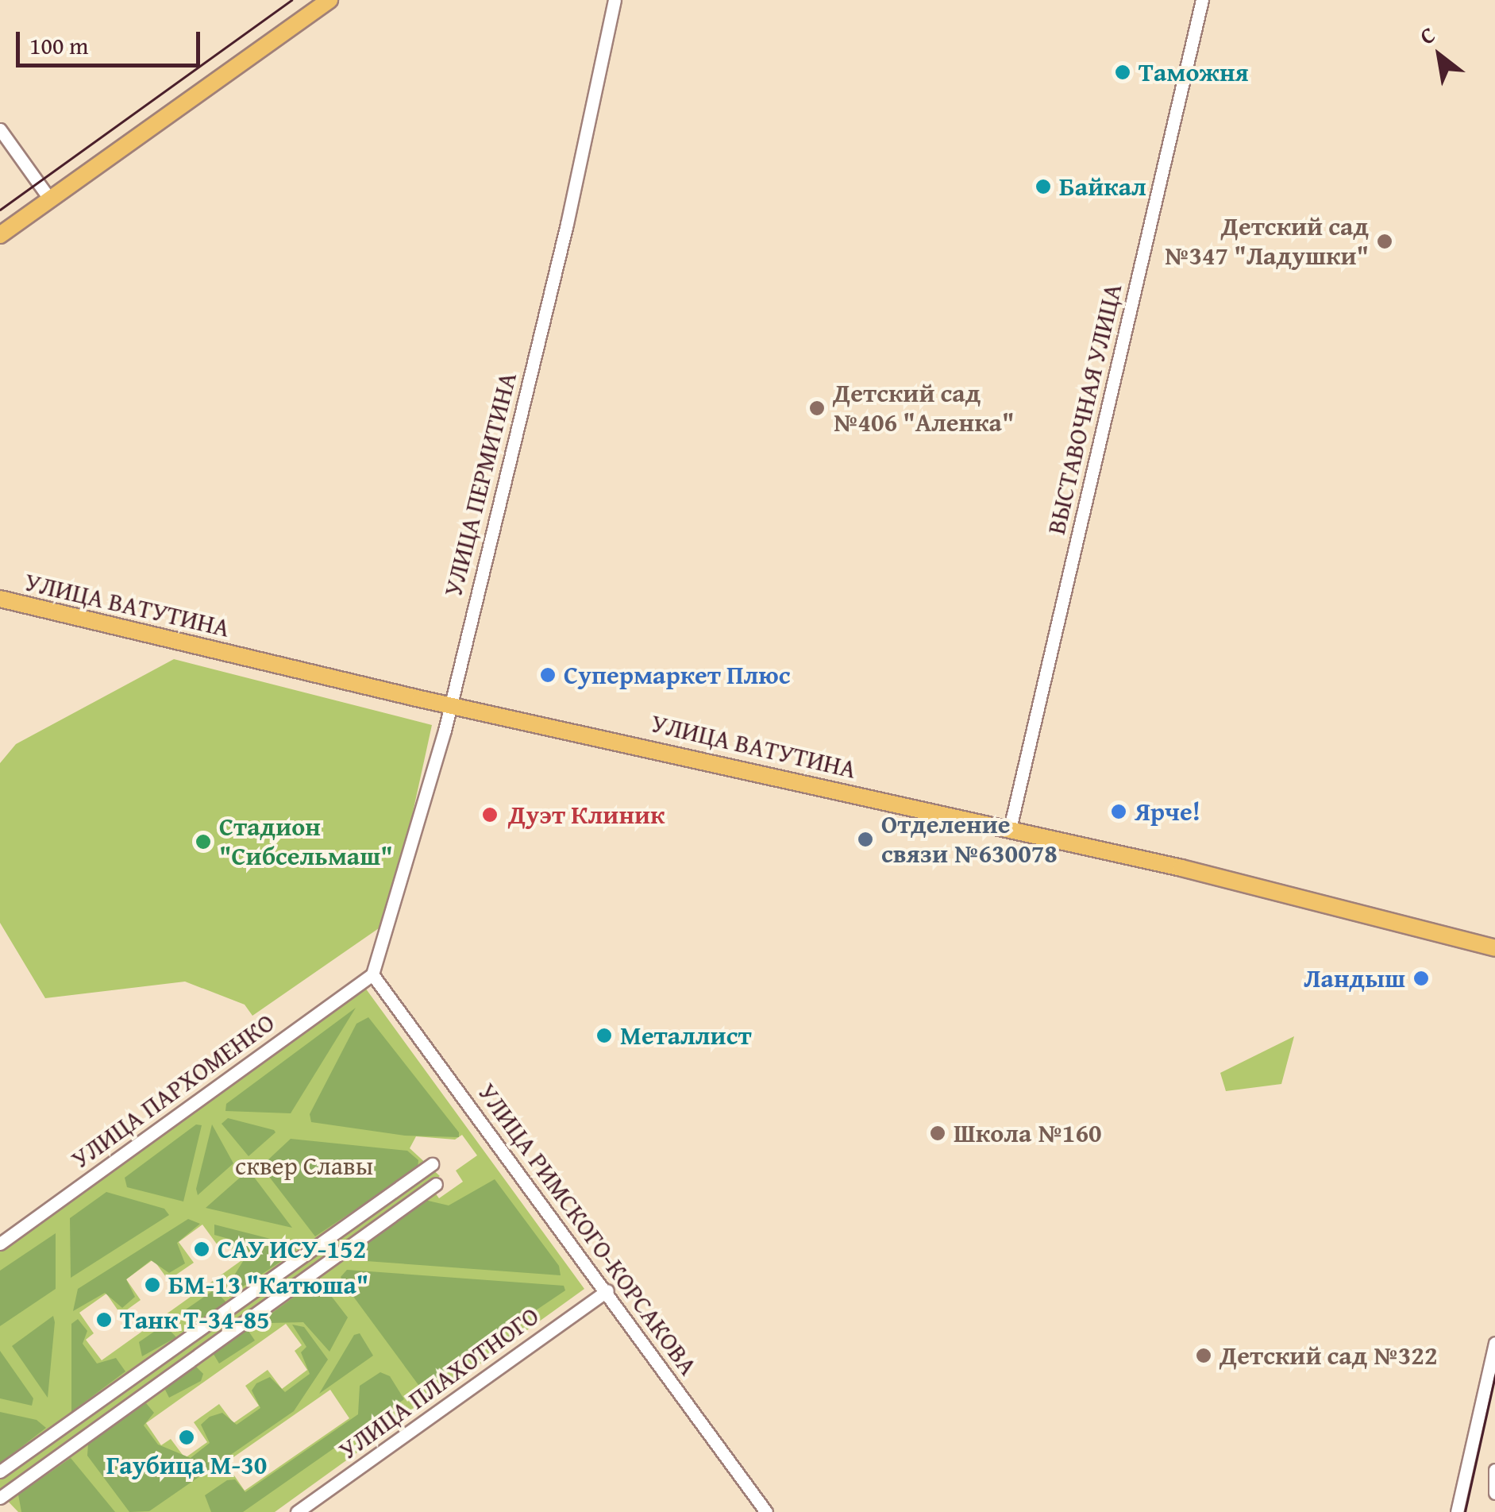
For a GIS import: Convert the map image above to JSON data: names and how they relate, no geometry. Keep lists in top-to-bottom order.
{
  "streets": {
    "main road": ["УЛИЦА ВАТУТИНА"],
    "street": [
      "ВЫСТАВОЧНАЯ УЛИЦА",
      "УЛИЦА ПЕРМИТИНА",
      "УЛИЦА ПАРХОМЕНКО",
      "УЛИЦА РИМСКОГО-КОРСАКОВА",
      "УЛИЦА ПЛАХОТНОГО"
    ]
  },
  "crossings": [
    ["ВЫСТАВОЧНАЯ УЛИЦА", "УЛИЦА ВАТУТИНА"],
    ["УЛИЦА ПЕРМИТИНА", "УЛИЦА ВАТУТИНА"],
    ["УЛИЦА ПЕРМИТИНА", "УЛИЦА ПАРХОМЕНКО"],
    ["УЛИЦА ПЕРМИТИНА", "УЛИЦА РИМСКОГО-КОРСАКОВА"],
    ["УЛИЦА ПАРХОМЕНКО", "УЛИЦА РИМСКОГО-КОРСАКОВА"],
    ["УЛИЦА РИМСКОГО-КОРСАКОВА", "УЛИЦА ПЛАХОТНОГО"]
  ],
  "parks": ["сквер Славы"],
  "places": [
    "Таможня",
    "Байкал",
    "Детский сад №347 \"Ладушки\"",
    "Детский сад №406 \"Аленка\"",
    "Супермаркет Плюс",
    "Ярче!",
    "Дуэт Клиник",
    "Отделение связи №630078",
    "Стадион \"Сибсельмаш\"",
    "Ландыш",
    "Металлист",
    "Школа №160",
    "САУ ИСУ-152",
    "БМ-13 \"Катюша\"",
    "Танк Т-34-85",
    "Детский сад №322",
    "Гаубица М-30"
  ],
  "scale_bar": "100 m",
  "north": "top left"
}
